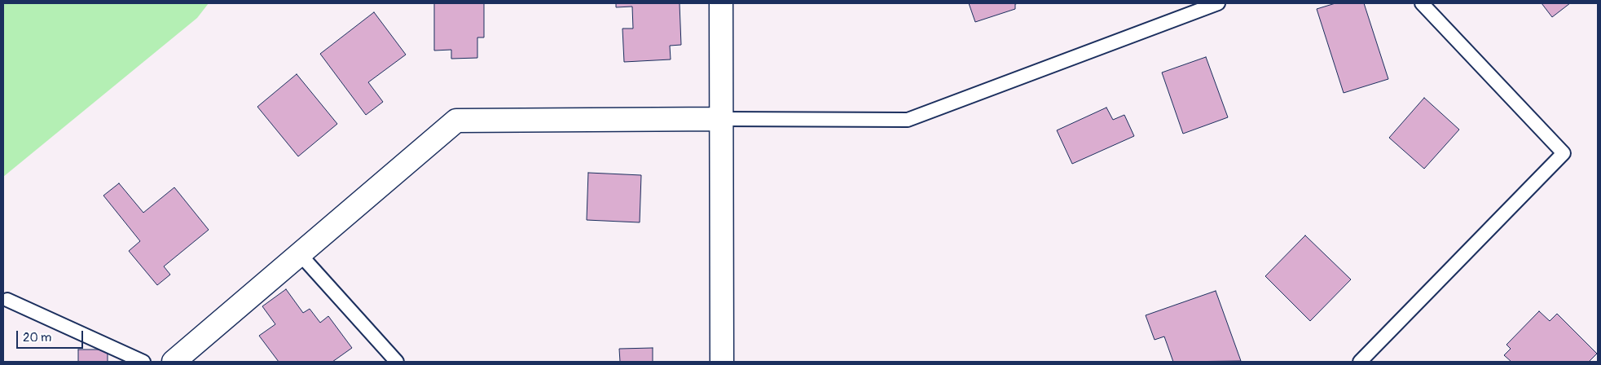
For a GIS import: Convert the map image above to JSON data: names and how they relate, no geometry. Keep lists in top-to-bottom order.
{
  "scale_bar": "20 m"
}
